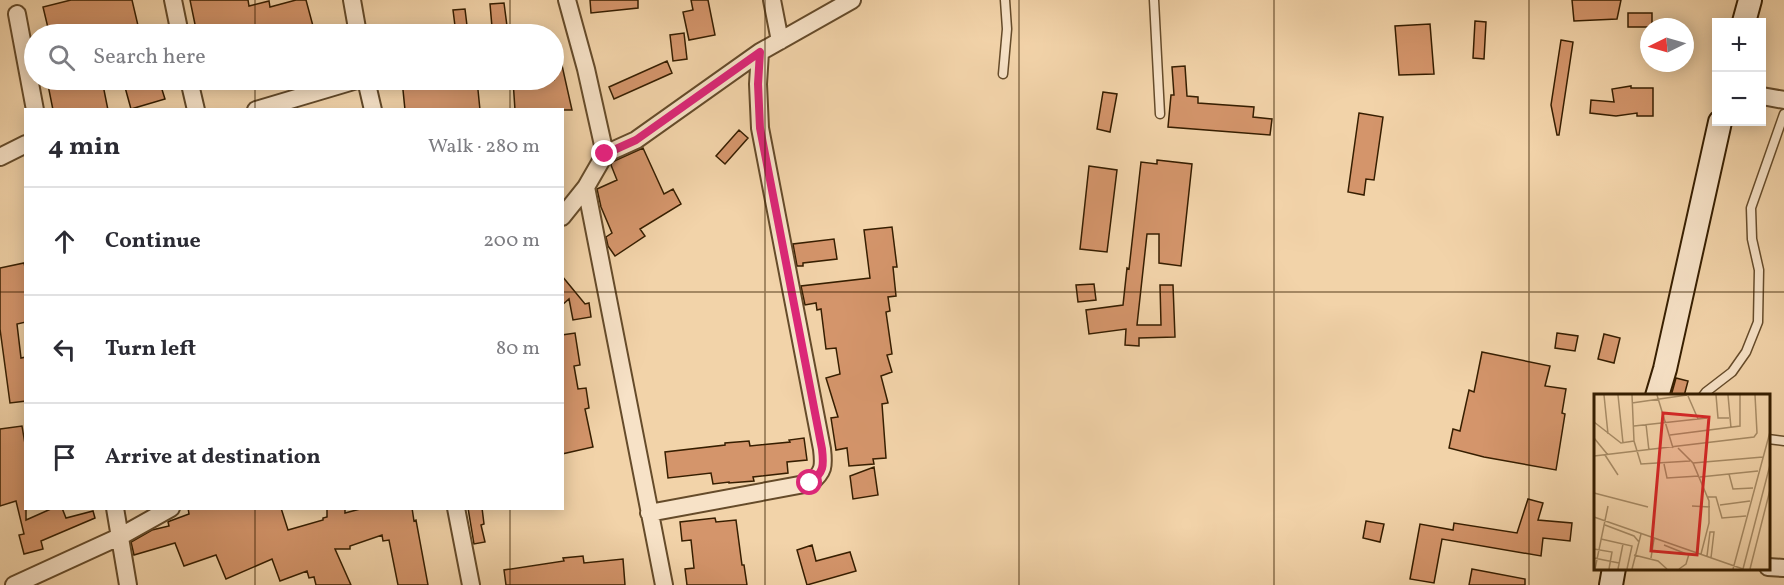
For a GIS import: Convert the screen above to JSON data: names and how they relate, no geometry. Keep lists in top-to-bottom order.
{
  "north": "left",
  "page": {
    "map_buttons": ["+", "−"],
    "search": "Search here",
    "heading": ["4 min", "Walk · 280 m"],
    "list": [
      ["Continue", "200 m"],
      ["Turn left", "80 m"],
      "Arrive at destination"
    ]
  }
}
